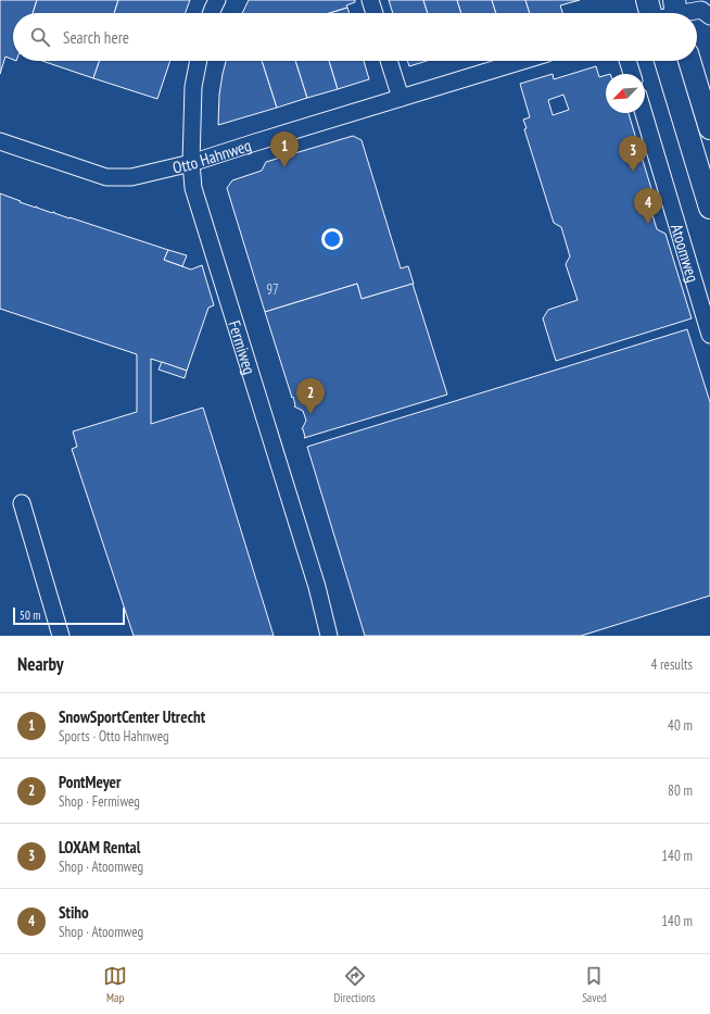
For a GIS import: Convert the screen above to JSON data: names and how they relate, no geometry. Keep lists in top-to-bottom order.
{
  "streets": {
    "street": ["Otto Hahnweg", "Atoomweg", "Fermiweg"]
  },
  "crossings": [
    ["Otto Hahnweg", "Fermiweg"]
  ],
  "house_numbers": ["97"],
  "scale_bar": "50 m",
  "north": "bottom left",
  "page": {
    "search": "Search here",
    "pins": [
      "1",
      "3",
      "4",
      "2"
    ],
    "scale": "50 m",
    "heading": ["Nearby", "4 results"],
    "list": [
      {
        "mark": "1",
        "name": "SnowSportCenter Utrecht",
        "note": "Sports · Otto Hahnweg",
        "value": "40 m"
      },
      {
        "mark": "2",
        "name": "PontMeyer",
        "note": "Shop · Fermiweg",
        "value": "80 m"
      },
      {
        "mark": "3",
        "name": "LOXAM Rental",
        "note": "Shop · Atoomweg",
        "value": "140 m"
      },
      {
        "mark": "4",
        "name": "Stiho",
        "note": "Shop · Atoomweg",
        "value": "140 m"
      }
    ],
    "nav": ["Map", "Directions", "Saved"]
  }
}
